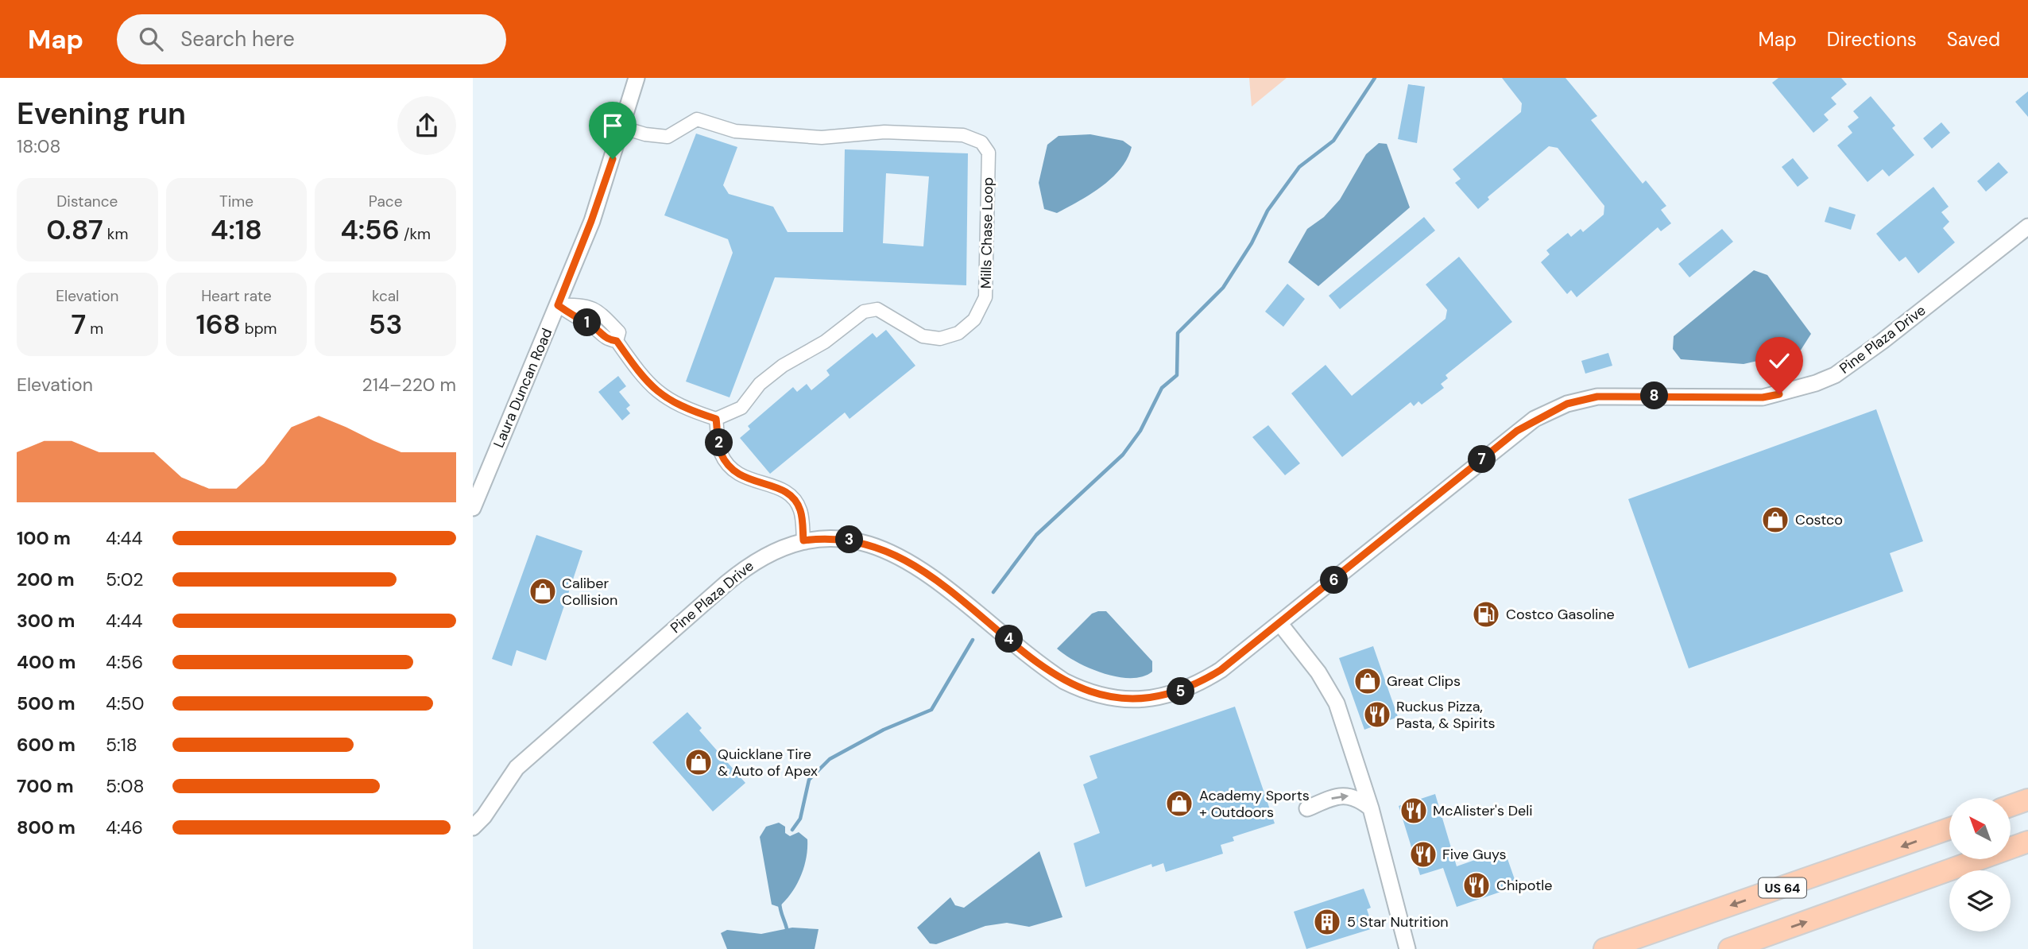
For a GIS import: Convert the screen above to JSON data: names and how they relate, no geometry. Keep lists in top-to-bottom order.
{
  "streets": {
    "highway": ["US 64"],
    "street": ["Mills Chase Loop", "Pine Plaza Drive", "Laura Duncan Road"]
  },
  "crossings": [
    ["Mills Chase Loop", "Laura Duncan Road"]
  ],
  "places": {
    "shop": [
      "Costco",
      "Caliber Collision",
      "Great Clips",
      "Quicklane Tire & Auto of Apex",
      "Academy Sports + Outdoors"
    ],
    "fuel station": ["Costco Gasoline"],
    "restaurant": [
      "Ruckus Pizza, Pasta, & Spirits",
      "McAlister's Deli",
      "Five Guys",
      "Chipotle"
    ],
    "building": ["5 Star Nutrition"]
  },
  "north": "top left",
  "page": {
    "header": "Map",
    "search": "Search here",
    "nav": ["Map", "Directions", "Saved"],
    "heading": ["Evening run", "18:08"],
    "stats": [
      ["Distance", "0.87 km"],
      ["Time", "4:18"],
      ["Pace", "4:56 /km"],
      ["Elevation", "7 m"],
      ["Heart rate", "168 bpm"],
      ["kcal", "53"]
    ],
    "pins": [
      "1",
      "8",
      "2",
      "7",
      "3",
      "6",
      "4",
      "5"
    ],
    "chart": ["Elevation", "214–220 m"],
    "list": [
      {
        "name": "100 m",
        "note": "4:44"
      },
      {
        "name": "200 m",
        "note": "5:02"
      },
      {
        "name": "300 m",
        "note": "4:44"
      },
      {
        "name": "400 m",
        "note": "4:56"
      },
      {
        "name": "500 m",
        "note": "4:50"
      },
      {
        "name": "600 m",
        "note": "5:18"
      },
      {
        "name": "700 m",
        "note": "5:08"
      },
      {
        "name": "800 m",
        "note": "4:46"
      }
    ]
  }
}
